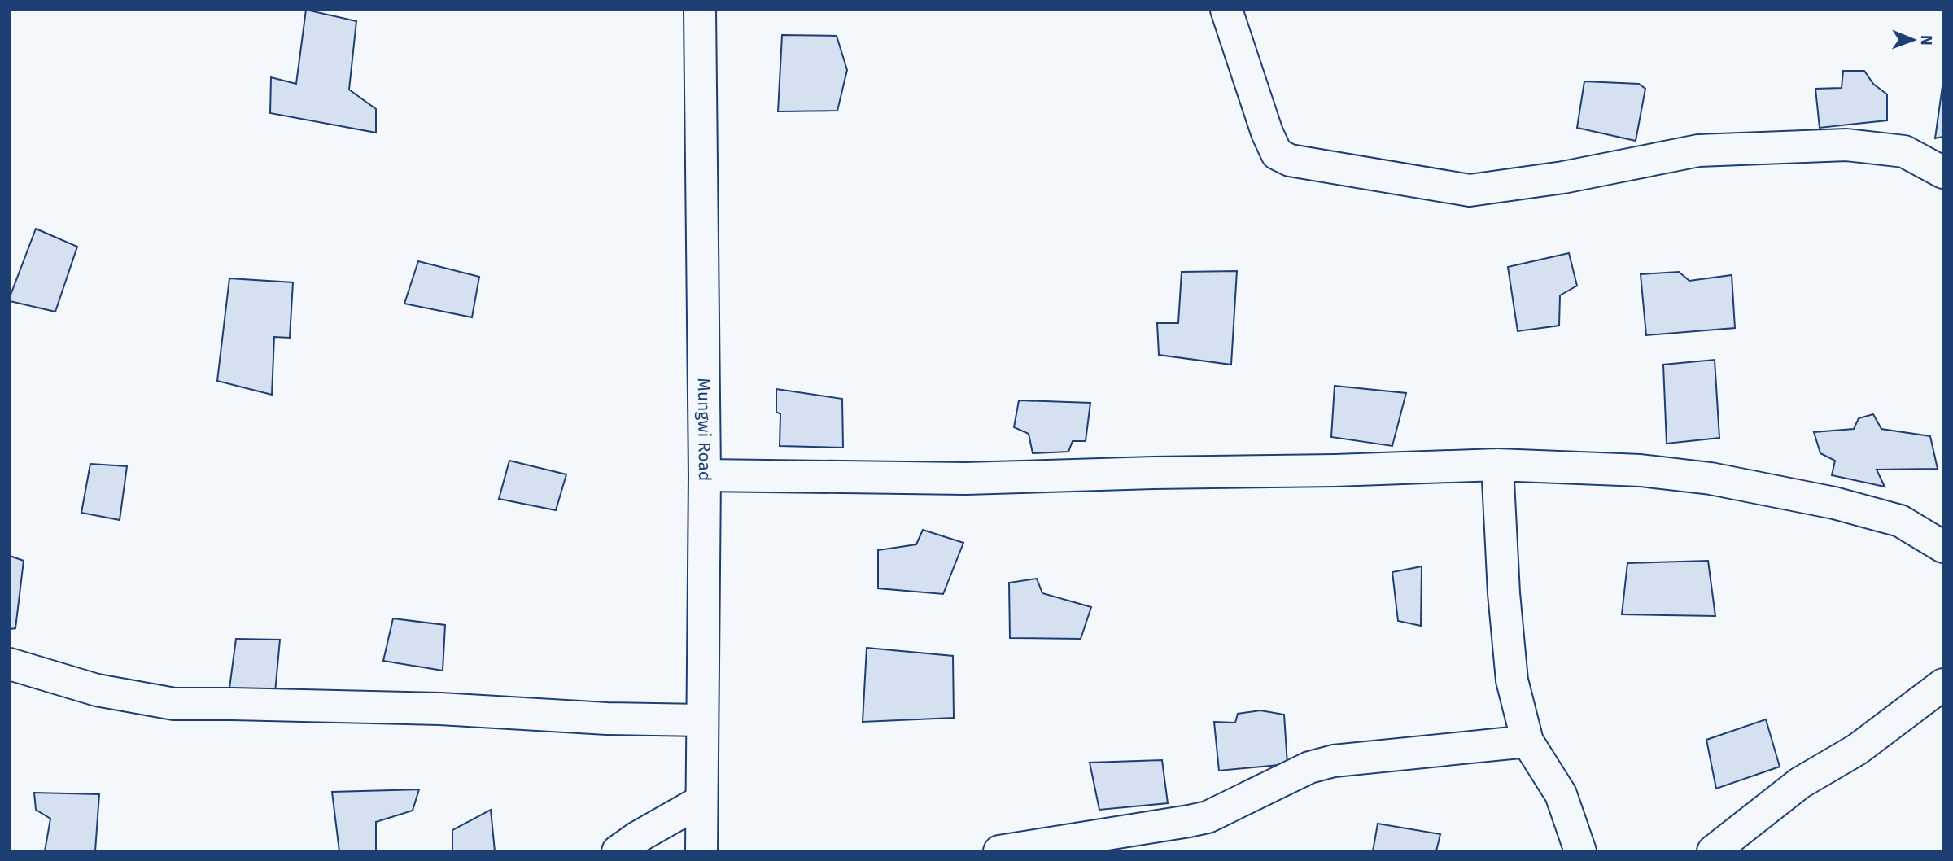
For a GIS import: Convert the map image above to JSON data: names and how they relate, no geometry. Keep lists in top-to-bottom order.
{
  "streets": {
    "street": ["Mungwi Road"]
  },
  "north": "right"
}
